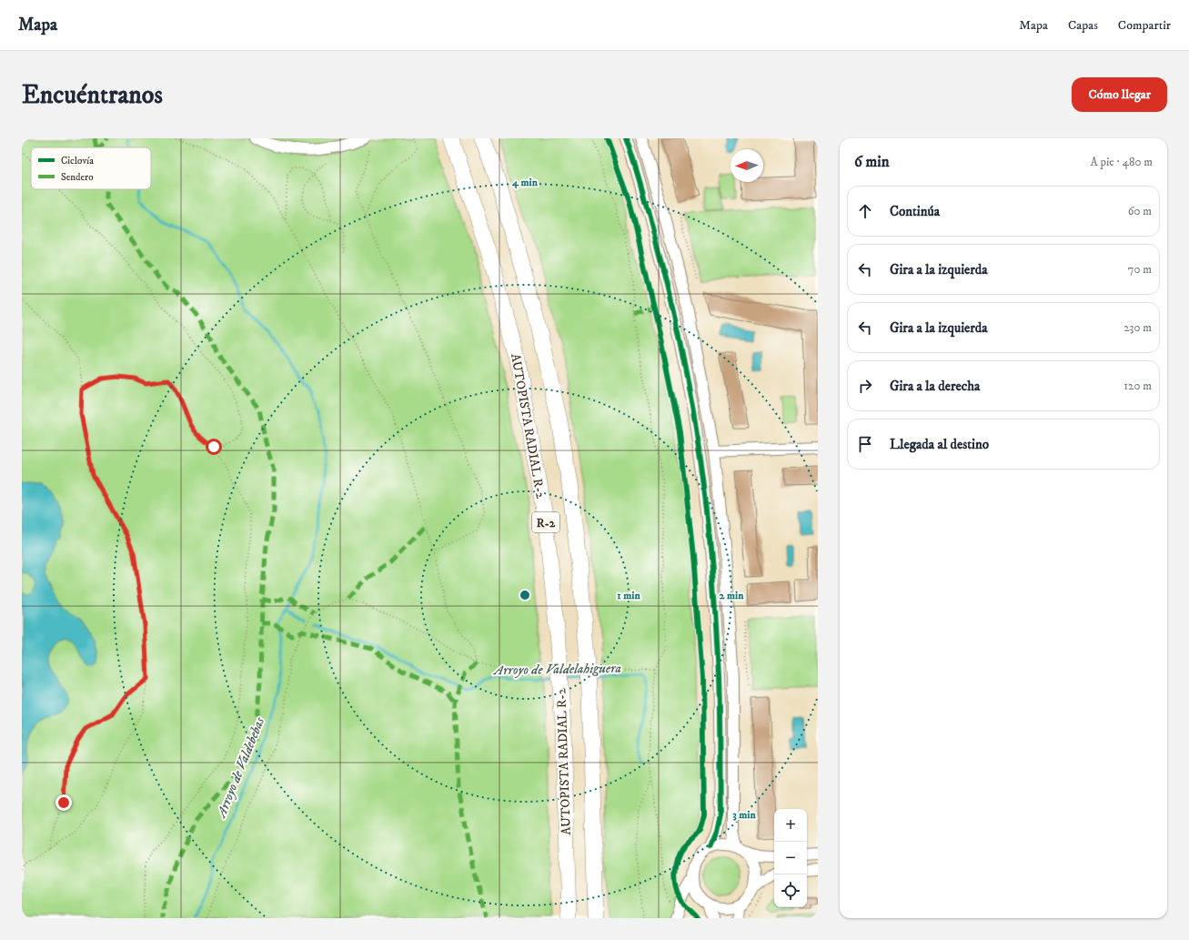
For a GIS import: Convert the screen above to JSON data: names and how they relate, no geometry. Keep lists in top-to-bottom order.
{
  "streets": {
    "highway": ["AUTOPISTA RADIAL R-2", "R-2"]
  },
  "water": ["Arroyo de Valdelahiguera", "Arroyo de Valdebebas"],
  "legend": ["Ciclovía", "Sendero"],
  "north": "left",
  "page": {
    "header": "Mapa",
    "nav": ["Mapa", "Capas", "Compartir"],
    "buttons": "Cómo llegar",
    "title": "Encuéntranos",
    "heading": ["6 min", "A pie · 480 m"],
    "list": [
      ["Continúa", "60 m"],
      ["Gira a la izquierda", "70 m"],
      ["Gira a la izquierda", "230 m"],
      ["Gira a la derecha", "120 m"],
      "Llegada al destino"
    ],
    "map_buttons": ["+", "−"]
  },
  "rings": [
    "4 min",
    "1 min",
    "2 min",
    "3 min"
  ]
}
